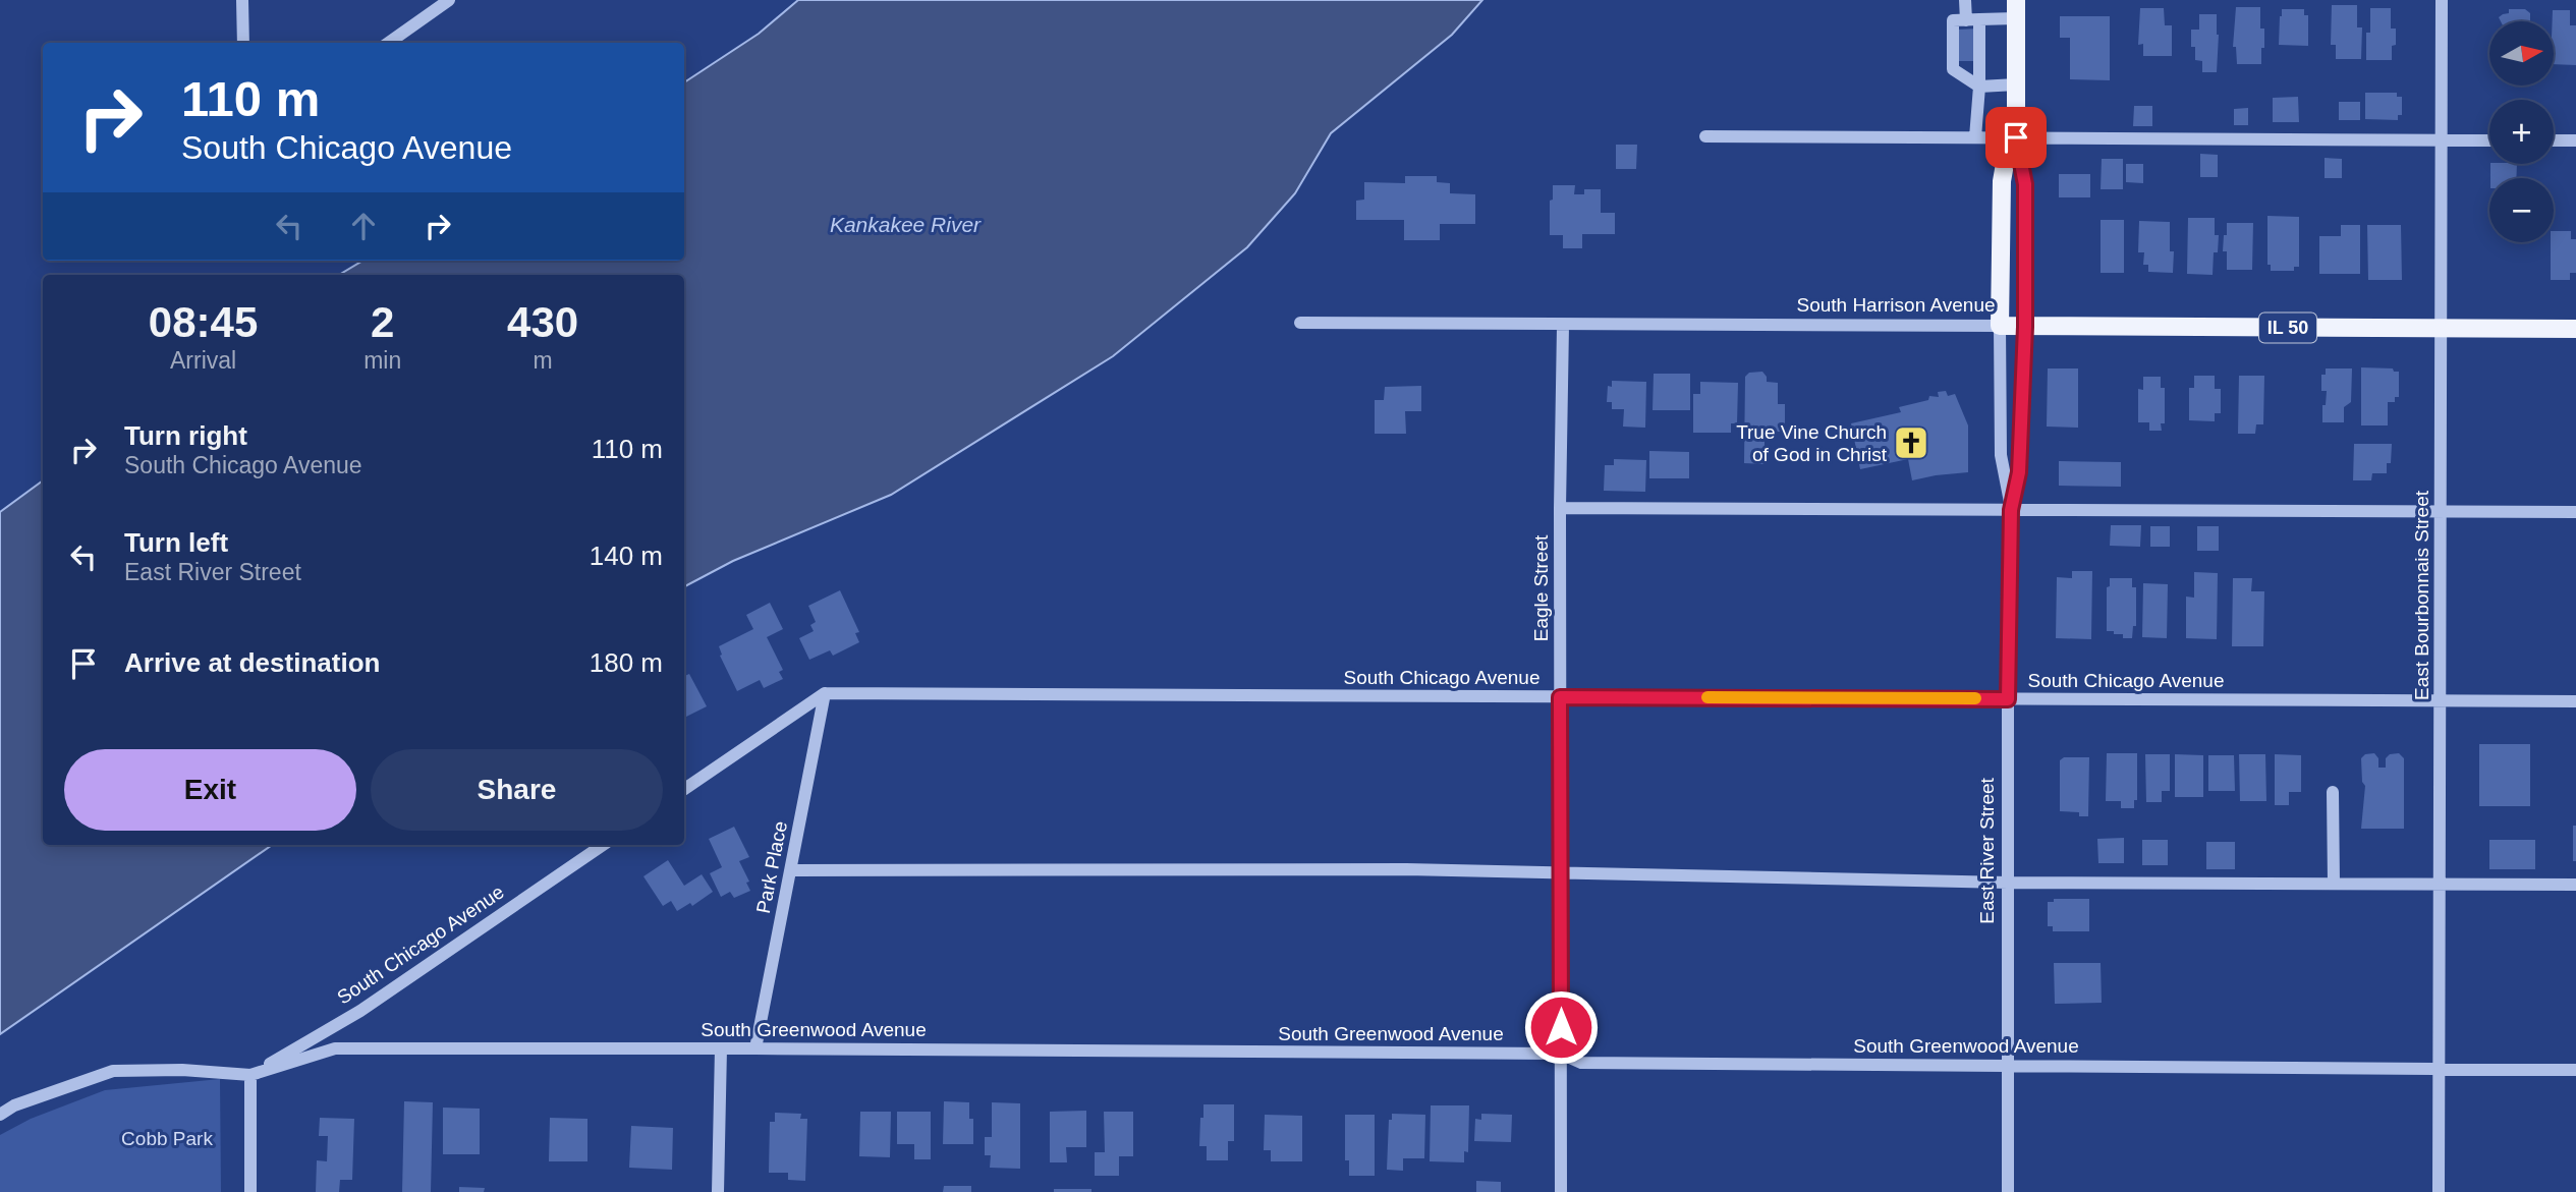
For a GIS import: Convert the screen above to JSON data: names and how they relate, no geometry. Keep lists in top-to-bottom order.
{
  "streets": {
    "main road": ["South Harrison Avenue", "IL 50", "East River Street"],
    "street": [
      "Eagle Street",
      "East Bourbonnais Street",
      "South Chicago Avenue",
      "Park Place",
      "South Greenwood Avenue"
    ]
  },
  "crossings": [
    ["South Harrison Avenue", "Eagle Street"],
    ["South Harrison Avenue", "East Bourbonnais Street"],
    ["South Harrison Avenue", "East River Street"],
    ["Eagle Street", "South Chicago Avenue"],
    ["Eagle Street", "South Greenwood Avenue"],
    ["East Bourbonnais Street", "South Chicago Avenue"],
    ["East Bourbonnais Street", "South Greenwood Avenue"],
    ["South Chicago Avenue", "East River Street"],
    ["South Chicago Avenue", "Park Place"],
    ["South Chicago Avenue", "South Greenwood Avenue"],
    ["East River Street", "South Greenwood Avenue"],
    ["Park Place", "South Greenwood Avenue"]
  ],
  "water": ["Kankakee River"],
  "parks": ["Cobb Park"],
  "places": {
    "church": ["True Vine Church of God in Christ"]
  },
  "north": "right",
  "page": {
    "map_buttons": ["+", "−"],
    "turn": ["110 m", "South Chicago Avenue"],
    "eta": [
      "08:45",
      "Arrival",
      "2",
      "min",
      "430",
      "m"
    ],
    "list": [
      {
        "name": "Turn right",
        "note": "South Chicago Avenue",
        "value": "110 m"
      },
      {
        "name": "Turn left",
        "note": "East River Street",
        "value": "140 m"
      },
      {
        "name": "Arrive at destination",
        "value": "180 m"
      }
    ],
    "buttons": ["Exit", "Share"]
  }
}
